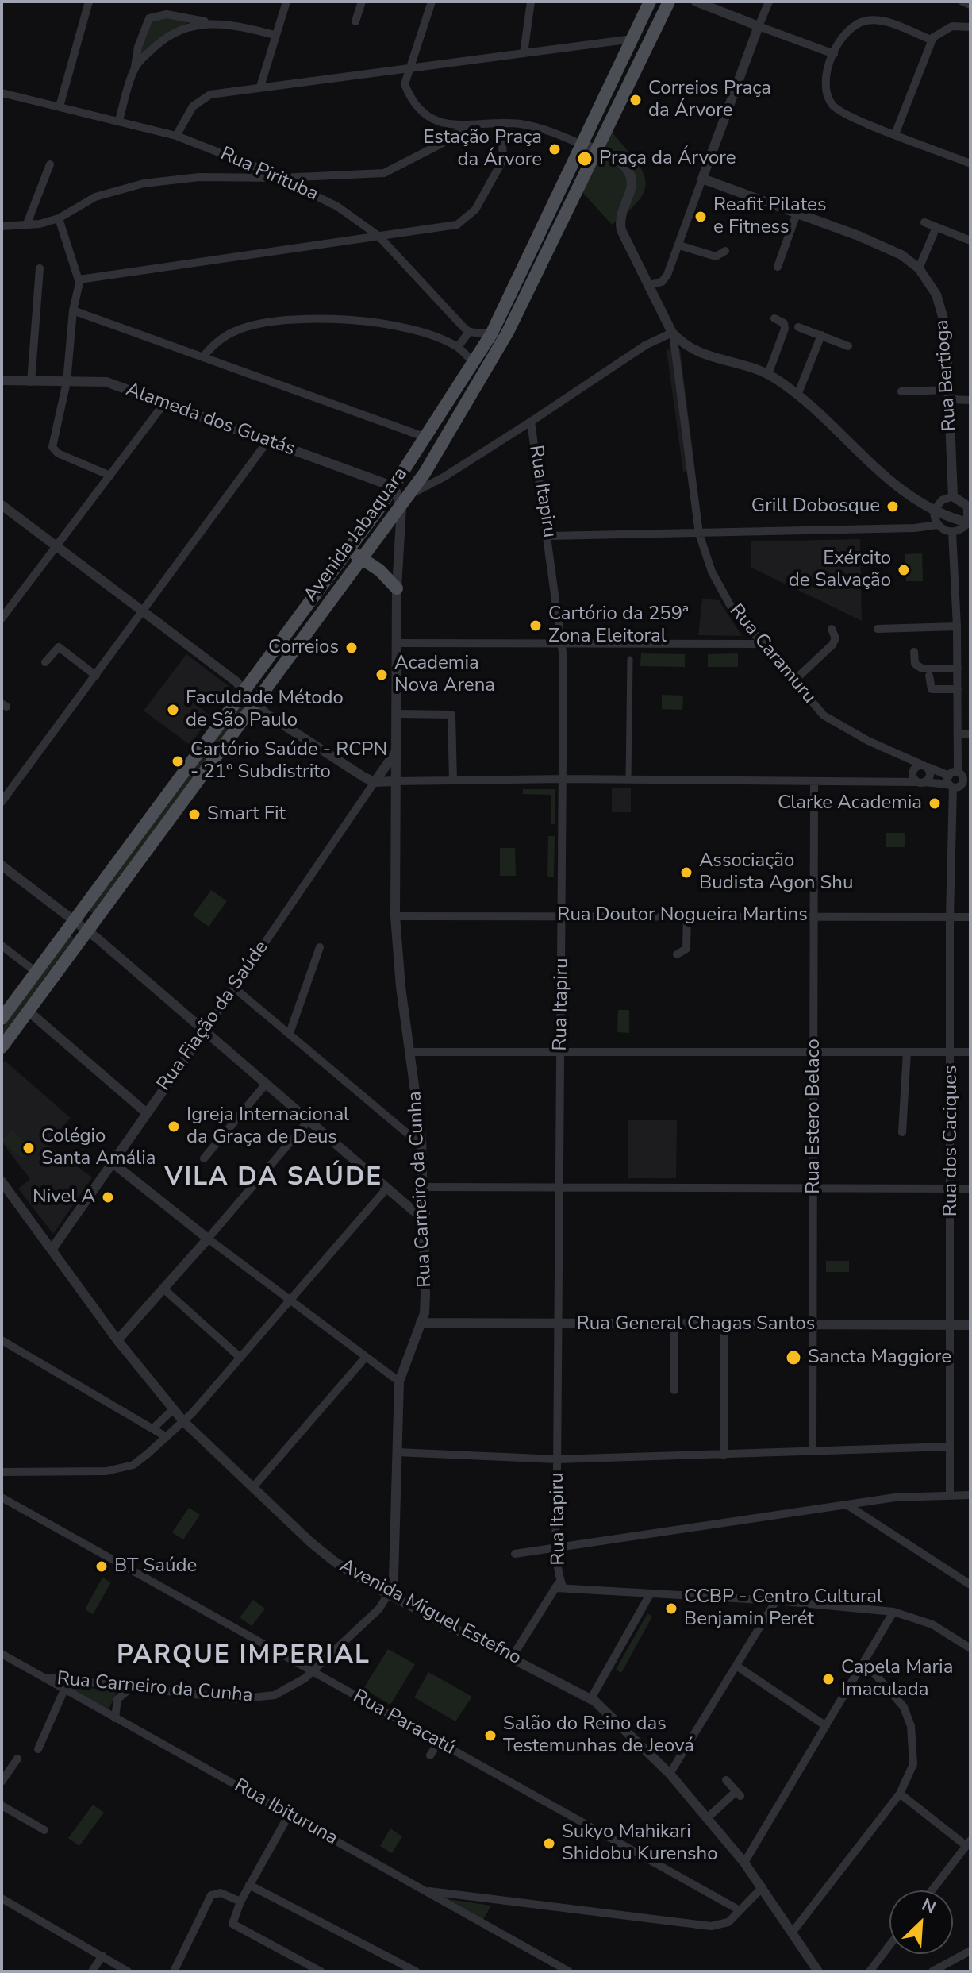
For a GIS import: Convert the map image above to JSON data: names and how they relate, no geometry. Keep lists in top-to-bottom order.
{
  "streets": {
    "main road": ["Avenida Jabaquara"],
    "street": [
      "Rua Pirituba",
      "Rua Bertioga",
      "Alameda dos Guatás",
      "Rua Itapiru",
      "Rua Caramuru",
      "Rua Doutor Nogueira Martins",
      "Rua Fiação da Saúde",
      "Rua Estero Belaco",
      "Rua dos Caciques",
      "Rua Carneiro da Cunha",
      "Rua General Chagas Santos",
      "Avenida Miguel Estefno",
      "Rua Paracatú",
      "Rua Ibituruna"
    ]
  },
  "crossings": [
    ["Alameda dos Guatás", "Avenida Jabaquara"],
    ["Rua Itapiru", "Rua Doutor Nogueira Martins"],
    ["Rua Itapiru", "Rua General Chagas Santos"],
    ["Avenida Jabaquara", "Rua Carneiro da Cunha"],
    ["Rua Caramuru", "Rua dos Caciques"],
    ["Rua Doutor Nogueira Martins", "Rua Estero Belaco"],
    ["Rua Doutor Nogueira Martins", "Rua dos Caciques"],
    ["Rua Doutor Nogueira Martins", "Rua Carneiro da Cunha"],
    ["Rua Fiação da Saúde", "Avenida Miguel Estefno"],
    ["Rua Estero Belaco", "Rua General Chagas Santos"],
    ["Rua dos Caciques", "Rua General Chagas Santos"],
    ["Rua Carneiro da Cunha", "Rua General Chagas Santos"],
    ["Rua Carneiro da Cunha", "Avenida Miguel Estefno"],
    ["Rua Carneiro da Cunha", "Rua Paracatú"],
    ["Rua Carneiro da Cunha", "Rua Ibituruna"]
  ],
  "districts": ["VILA DA SAÚDE", "PARQUE IMPERIAL"],
  "places": [
    "Correios Praça da Árvore",
    "Estação Praça da Árvore",
    "Praça da Árvore",
    "Reafit Pilates e Fitness",
    "Grill Dobosque",
    "Exército de Salvação",
    "Cartório da 259ª Zona Eleitoral",
    "Correios",
    "Academia Nova Arena",
    "Faculdade Método de São Paulo",
    "Cartório Saúde - RCPN - 21º Subdistrito",
    "Clarke Academia",
    "Smart Fit",
    "Associação Budista Agon Shu",
    "Igreja Internacional da Graça de Deus",
    "Colégio Santa Amália",
    "Nivel A",
    "Sancta Maggiore",
    "BT Saúde",
    "CCBP - Centro Cultural Benjamin Perét",
    "Capela Maria Imaculada",
    "Salão do Reino das Testemunhas de Jeová",
    "Sukyo Mahikari Shidobu Kurensho"
  ],
  "north": "top right"
}
